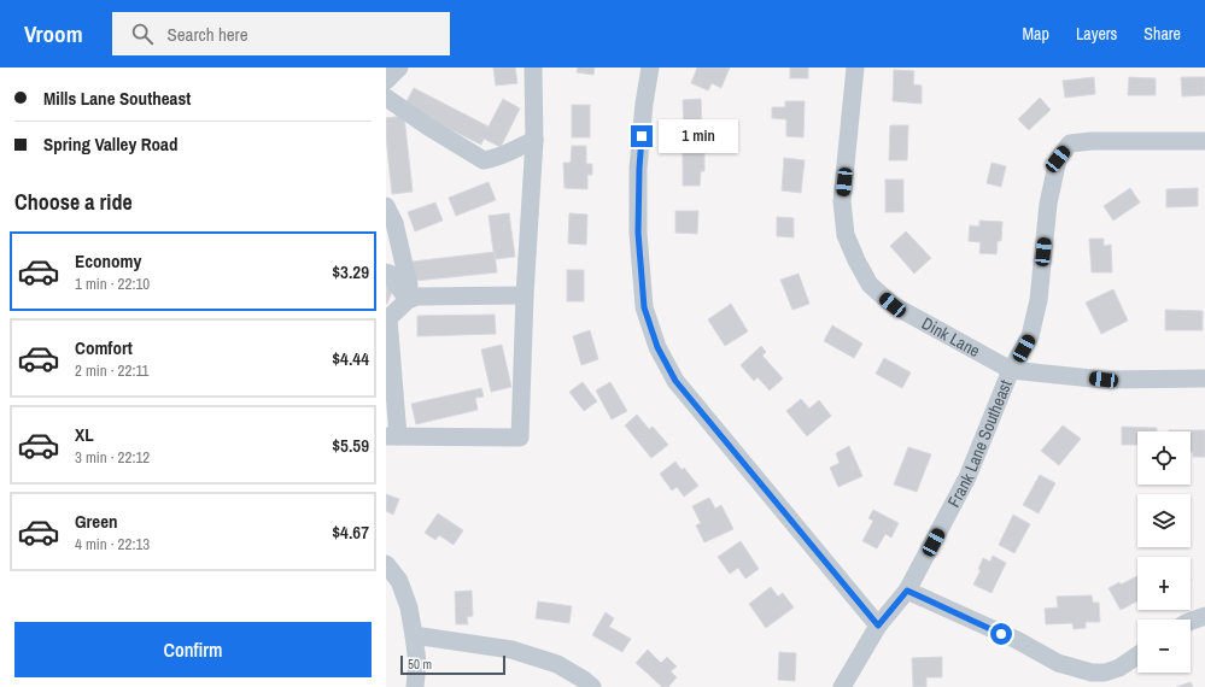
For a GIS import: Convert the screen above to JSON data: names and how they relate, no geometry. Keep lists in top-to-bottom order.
{
  "streets": {
    "street": ["Dink Lane", "Frank Lane Southeast"]
  },
  "crossings": [
    ["Dink Lane", "Frank Lane Southeast"]
  ],
  "scale_bar": "50 m",
  "page": {
    "header": "Vroom",
    "search": "Search here",
    "nav": ["Map", "Layers", "Share"],
    "banner": ["Mills Lane Southeast", "Spring Valley Road"],
    "bubble": "1 min",
    "heading": "Choose a ride",
    "list": [
      {
        "name": "Economy",
        "note": "1 min · 22:10",
        "value": "$3.29"
      },
      {
        "name": "Comfort",
        "note": "2 min · 22:11",
        "value": "$4.44"
      },
      {
        "name": "XL",
        "note": "3 min · 22:12",
        "value": "$5.59"
      },
      {
        "name": "Green",
        "note": "4 min · 22:13",
        "value": "$4.67"
      }
    ],
    "map_buttons": ["+", "−"],
    "buttons": "Confirm",
    "scale": "50 m"
  }
}
